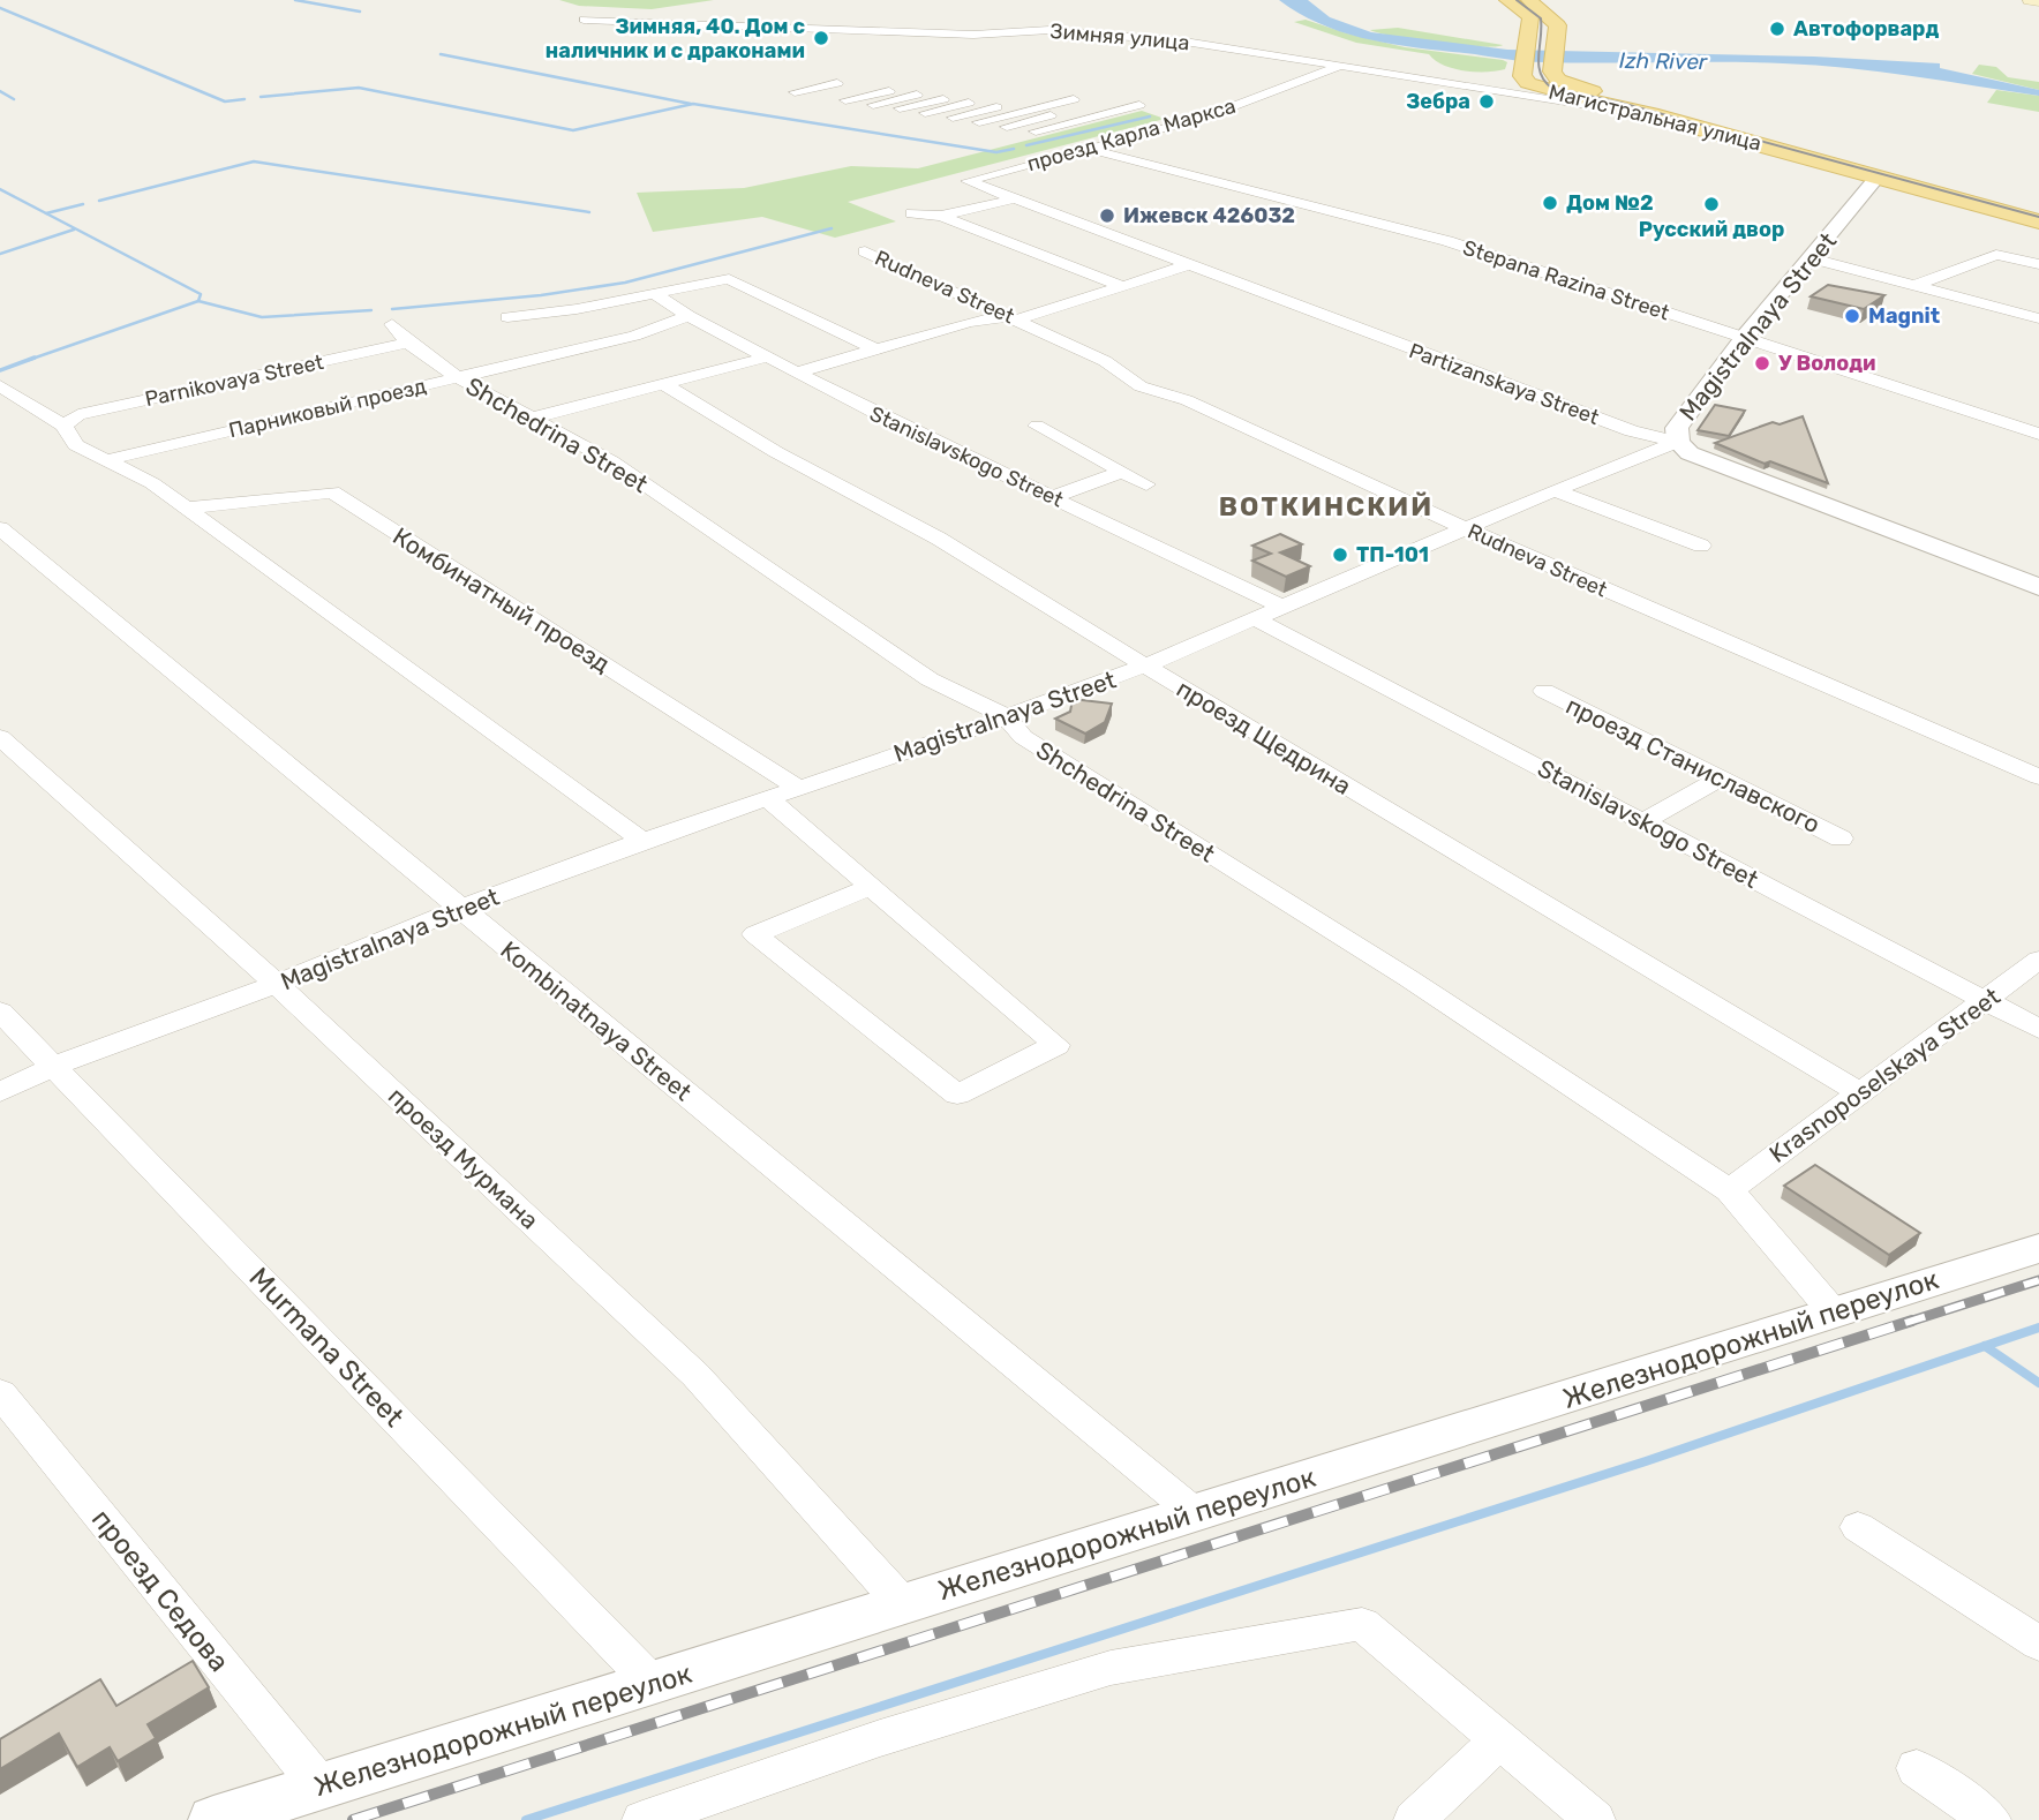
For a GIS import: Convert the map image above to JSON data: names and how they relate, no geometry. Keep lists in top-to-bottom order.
{
  "streets": {
    "main road": ["Магистральная улица"],
    "street": [
      "Зимняя улица",
      "проезд Карла Маркса",
      "Stepana Razina Street",
      "Rudneva Street",
      "Magistralnaya Street",
      "Parnikovaya Street",
      "Partizanskaya Street",
      "Парниковый проезд",
      "Shchedrina Street",
      "Stanislavskogo Street",
      "Комбинатный проезд",
      "проезд Щедрина",
      "проезд Станиславского",
      "Kombinatnaya Street",
      "Krasnoposelskaya Street",
      "проезд Мурмана",
      "Железнодорожный переулок",
      "Murmana Street",
      "проезд Седова"
    ]
  },
  "crossings": [
    ["Зимняя улица", "Магистральная улица"],
    ["Зимняя улица", "проезд Карла Маркса"],
    ["Магистральная улица", "Magistralnaya Street"],
    ["проезд Карла Маркса", "Stepana Razina Street"],
    ["проезд Карла Маркса", "Partizanskaya Street"],
    ["Stepana Razina Street", "Magistralnaya Street"],
    ["Rudneva Street", "Magistralnaya Street"],
    ["Magistralnaya Street", "Partizanskaya Street"],
    ["Magistralnaya Street", "Shchedrina Street"],
    ["Magistralnaya Street", "Stanislavskogo Street"],
    ["Magistralnaya Street", "Комбинатный проезд"],
    ["Magistralnaya Street", "проезд Щедрина"],
    ["Magistralnaya Street", "Kombinatnaya Street"],
    ["Magistralnaya Street", "проезд Мурмана"],
    ["Magistralnaya Street", "Murmana Street"],
    ["Parnikovaya Street", "Shchedrina Street"],
    ["Парниковый проезд", "Shchedrina Street"],
    ["Парниковый проезд", "Stanislavskogo Street"],
    ["Shchedrina Street", "Krasnoposelskaya Street"],
    ["Shchedrina Street", "Железнодорожный переулок"],
    ["Stanislavskogo Street", "Krasnoposelskaya Street"],
    ["проезд Щедрина", "Krasnoposelskaya Street"],
    ["Kombinatnaya Street", "Железнодорожный переулок"],
    ["проезд Мурмана", "Железнодорожный переулок"],
    ["Железнодорожный переулок", "Murmana Street"],
    ["Железнодорожный переулок", "проезд Седова"]
  ],
  "districts": ["ВОТКИНСКИЙ"],
  "water": ["Izh River"],
  "places": [
    "Автофорвард",
    "Зимняя, 40. Дом с наличник и с драконами",
    "Зебра",
    "Дом №2",
    "Русский двор",
    "Ижевск 426032",
    "Magnit",
    "У Володи",
    "ТП-101"
  ]
}
